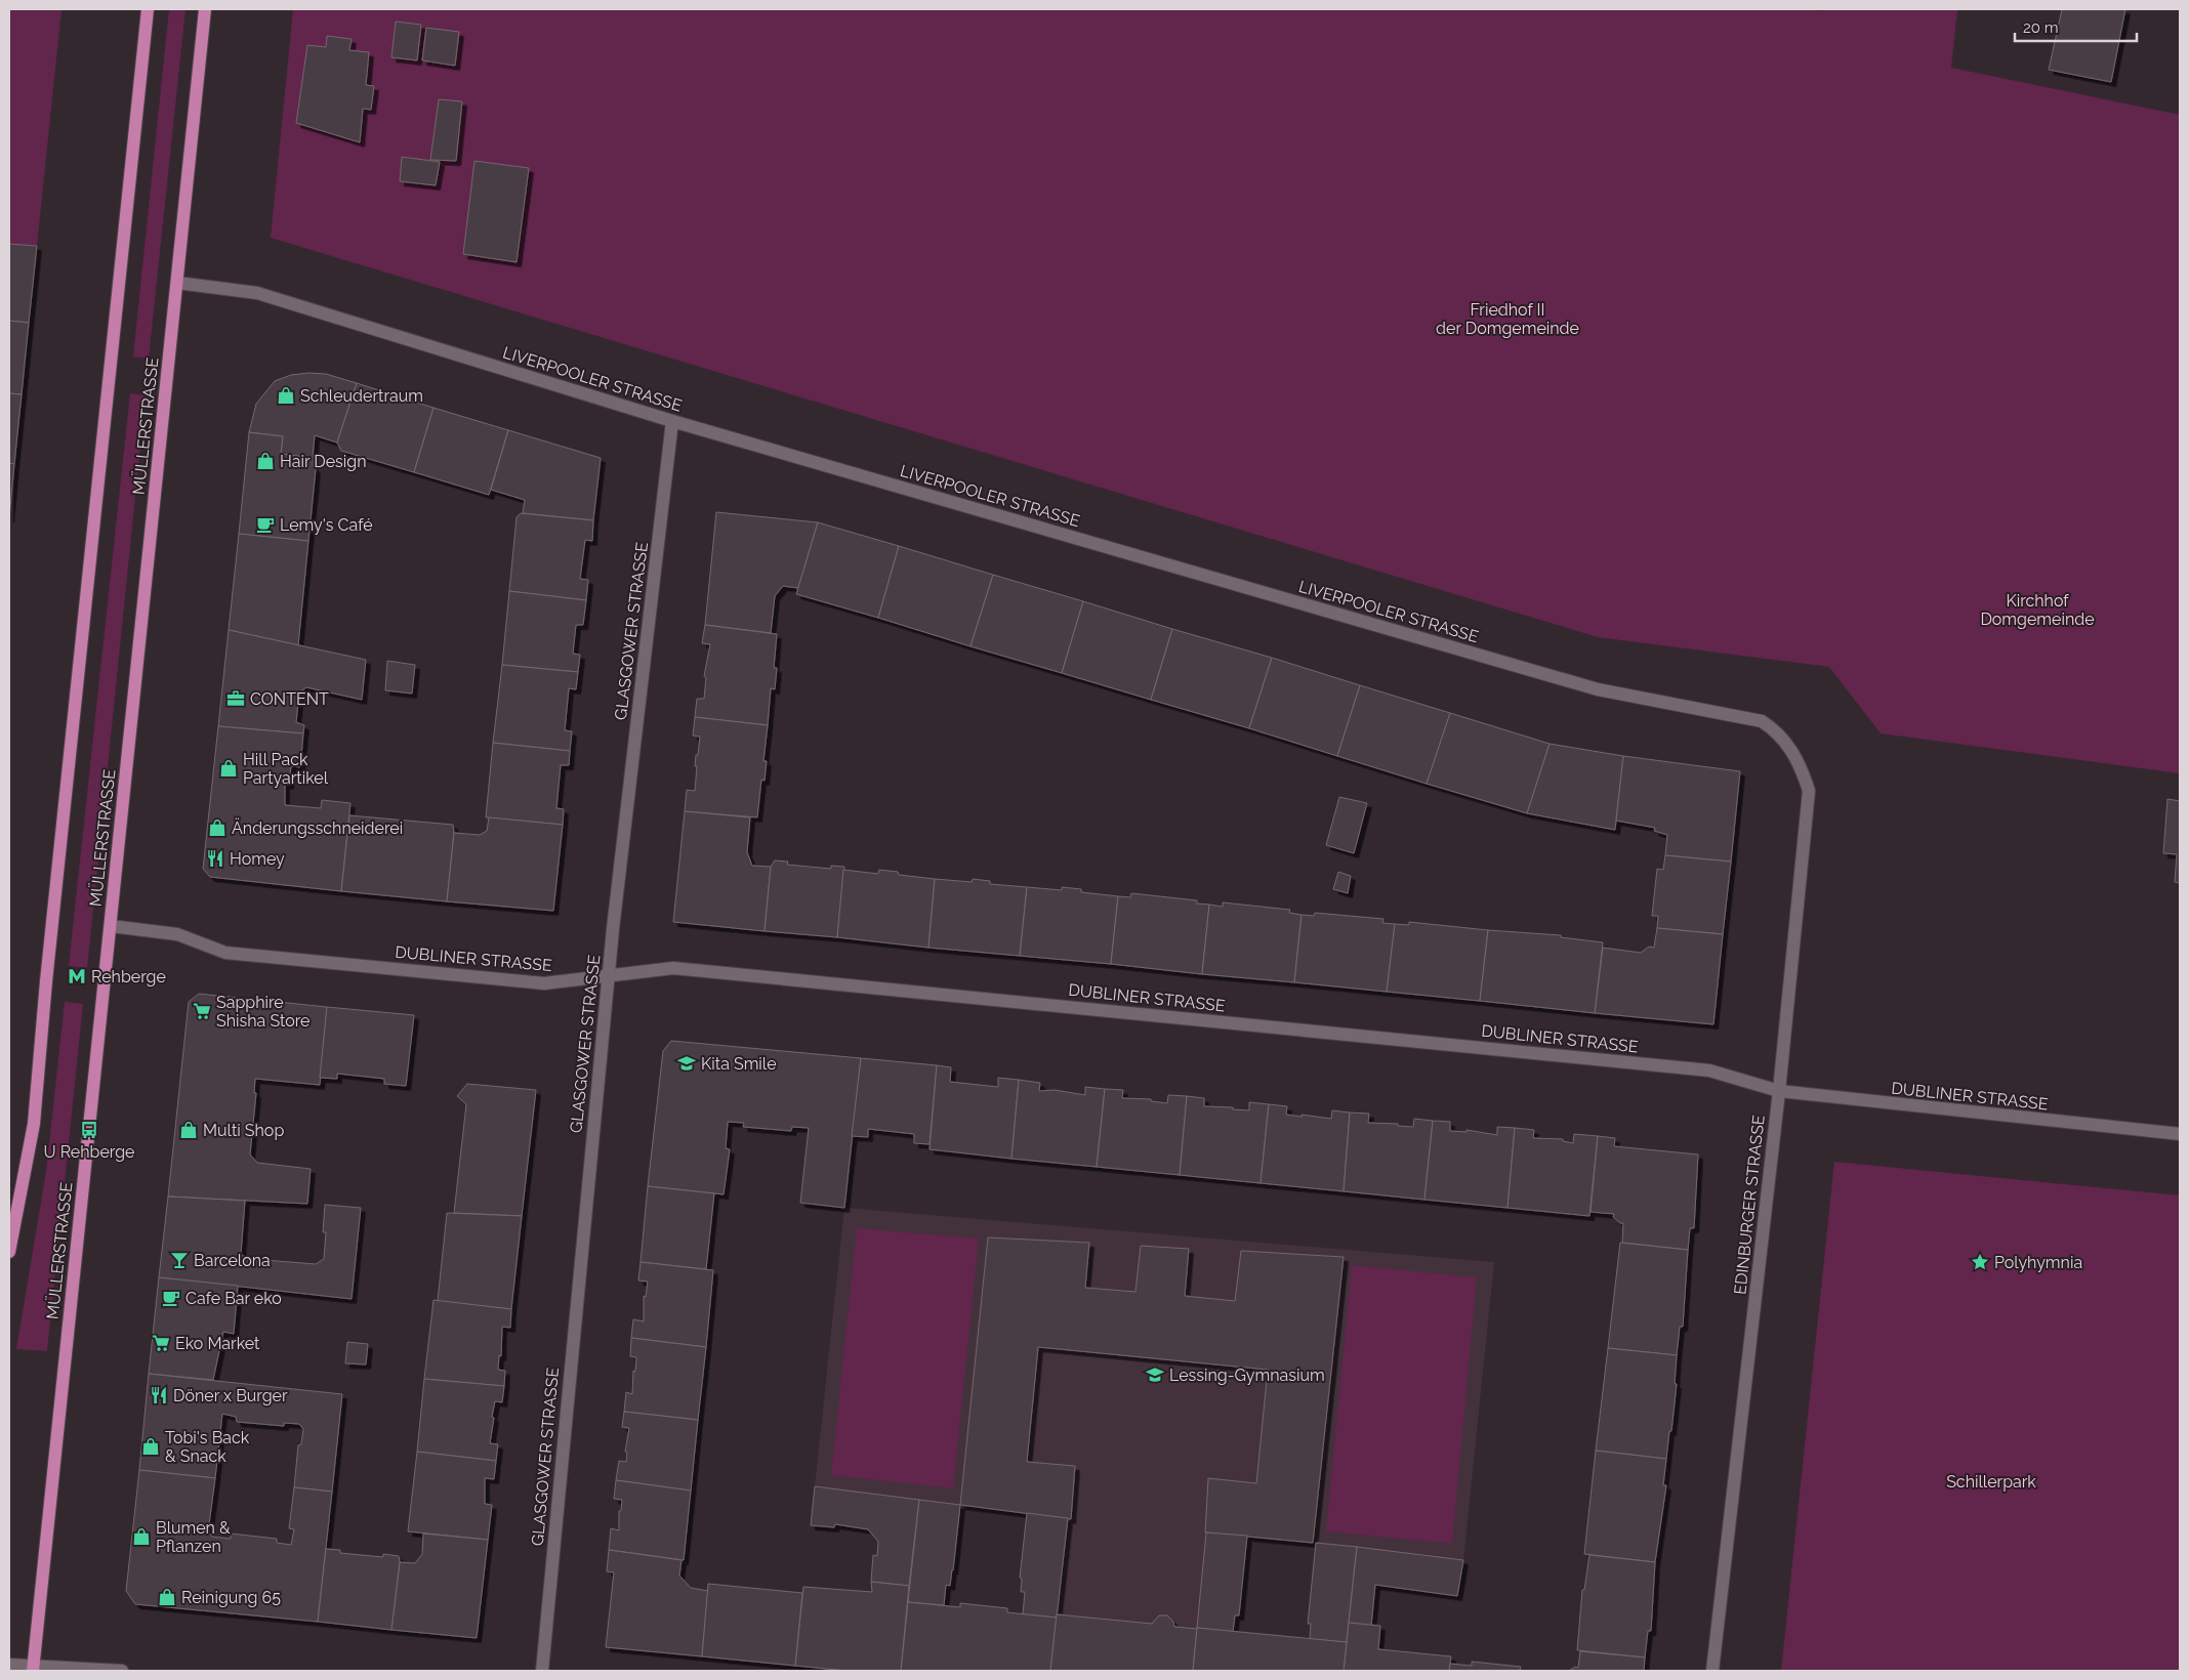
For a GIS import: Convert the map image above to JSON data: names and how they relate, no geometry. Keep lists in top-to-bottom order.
{
  "streets": {
    "main road": ["MÜLLERSTRASSE"],
    "street": [
      "LIVERPOOLER STRASSE",
      "GLASGOWER STRASSE",
      "DUBLINER STRASSE",
      "EDINBURGER STRASSE"
    ]
  },
  "crossings": [
    ["LIVERPOOLER STRASSE", "MÜLLERSTRASSE"],
    ["LIVERPOOLER STRASSE", "GLASGOWER STRASSE"],
    ["LIVERPOOLER STRASSE", "EDINBURGER STRASSE"],
    ["MÜLLERSTRASSE", "DUBLINER STRASSE"],
    ["GLASGOWER STRASSE", "DUBLINER STRASSE"],
    ["DUBLINER STRASSE", "EDINBURGER STRASSE"]
  ],
  "parks": ["Friedhof II der Domgemeinde", "Kirchhof Domgemeinde", "Schillerpark"],
  "places": {
    "shop": [
      "Schleudertraum",
      "Hair Design",
      "Hill Pack Partyartikel",
      "Änderungsschneiderei",
      "Multi Shop",
      "Tobi's Back & Snack",
      "Blumen & Pflanzen",
      "Reinigung 65"
    ],
    "cafe": ["Lemy's Café", "Cafe Bar eko"],
    "office": ["CONTENT"],
    "restaurant": ["Homey", "Döner x Burger"],
    "metro station": ["Rehberge"],
    "supermarket": ["Sapphire Shisha Store", "Eko Market"],
    "school or university": ["Kita Smile", "Lessing-Gymnasium"],
    "bus stop": ["U Rehberge"],
    "bar": ["Barcelona"],
    "place": ["Polyhymnia"]
  },
  "scale_bar": "20 m"
}
